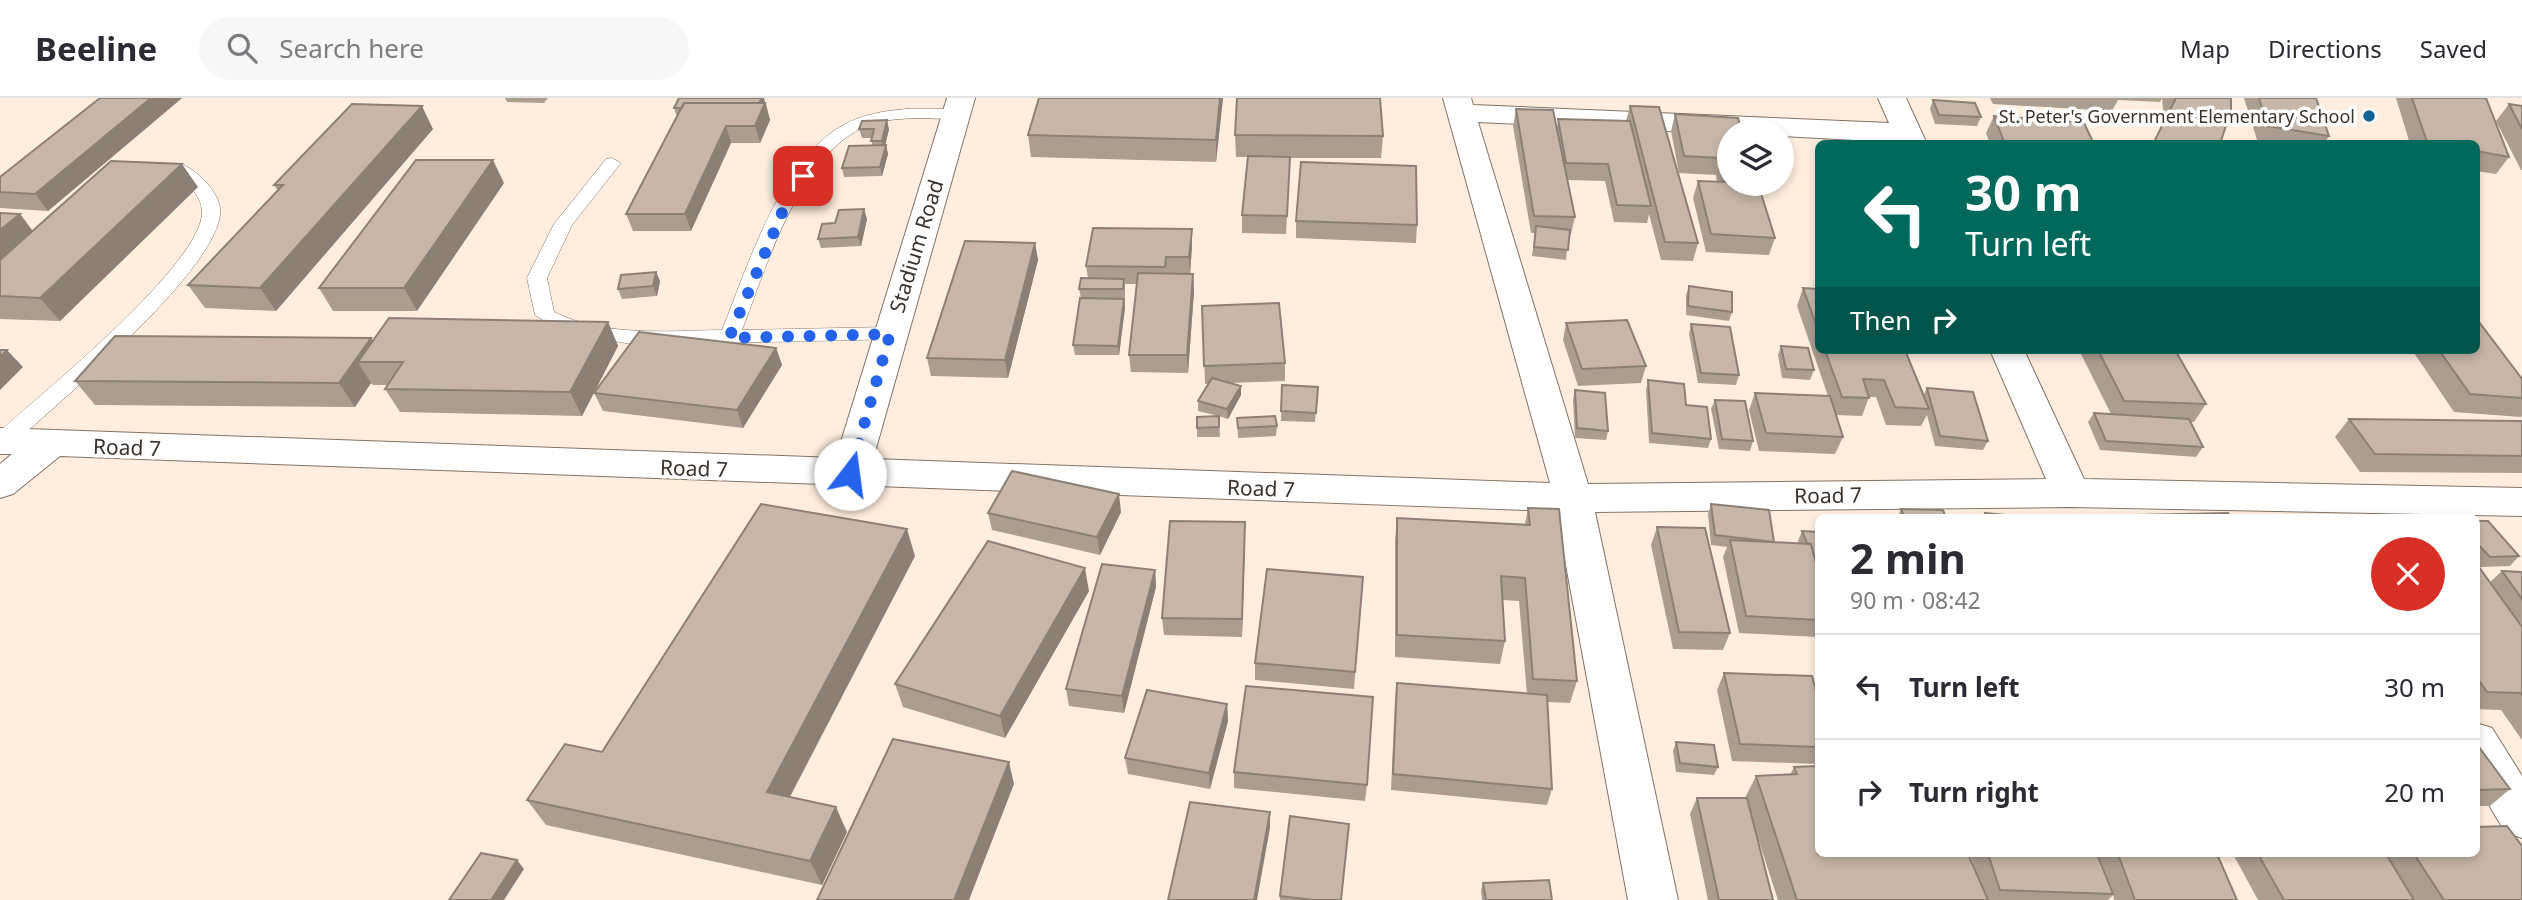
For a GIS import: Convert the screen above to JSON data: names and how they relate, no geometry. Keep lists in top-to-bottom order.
{
  "streets": {
    "street": ["Stadium Road", "Road 7"]
  },
  "crossings": [
    ["Stadium Road", "Road 7"]
  ],
  "places": ["St. Peter's Government Elementary School"],
  "page": {
    "header": "Beeline",
    "search": "Search here",
    "nav": ["Map", "Directions", "Saved"],
    "turn": ["30 m", "Turn left"],
    "then": "Then",
    "heading": ["2 min", "90 m · 08:42"],
    "list": [
      {
        "name": "Turn left",
        "value": "30 m"
      },
      {
        "name": "Turn right",
        "value": "20 m"
      }
    ]
  }
}
